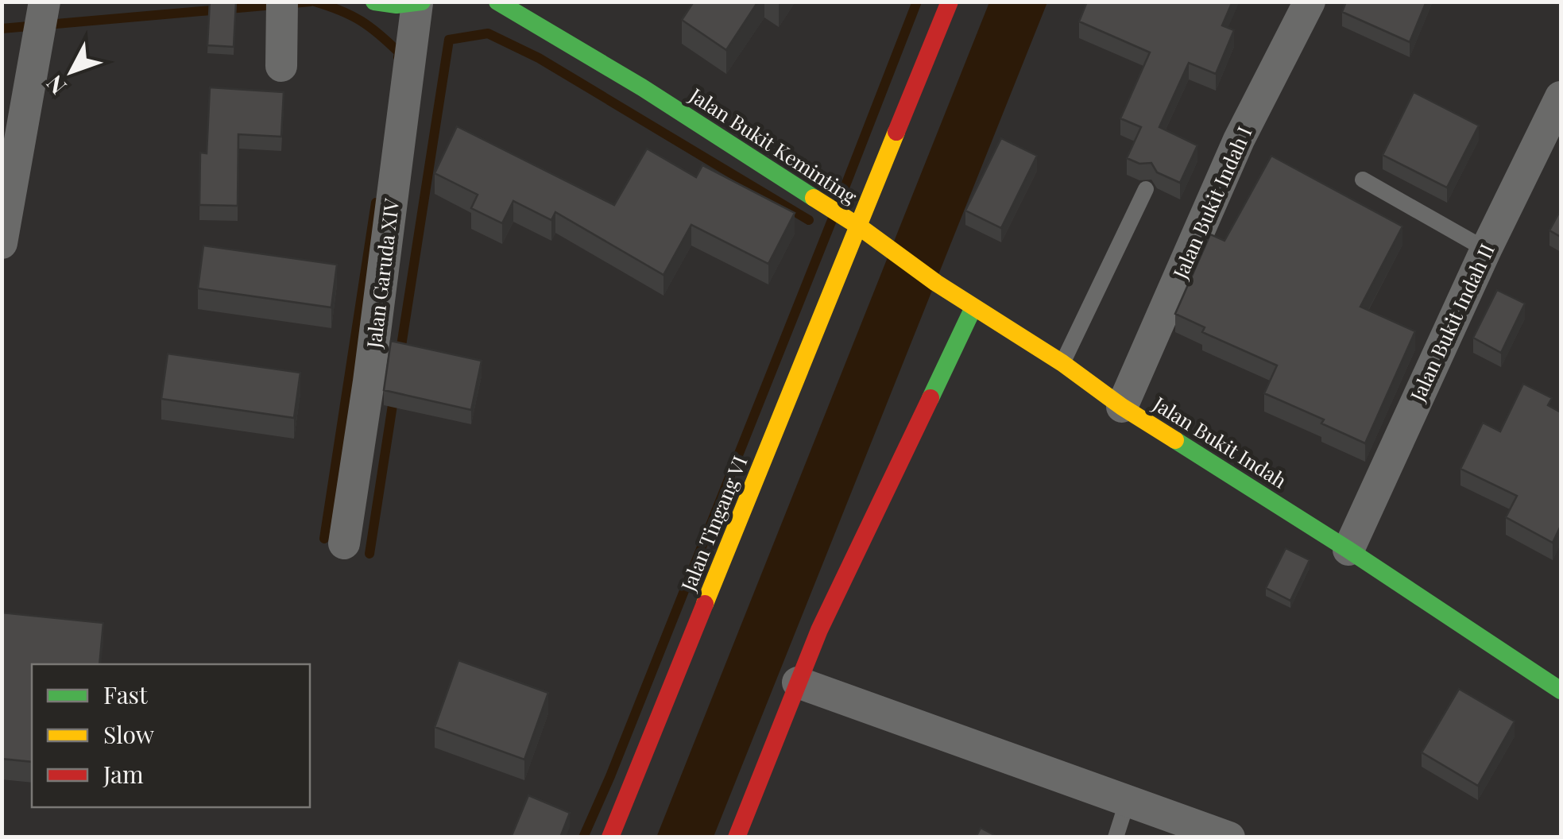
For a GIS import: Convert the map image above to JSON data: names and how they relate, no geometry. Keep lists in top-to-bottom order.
{
  "streets": {
    "street": [
      "Jalan Bukit Keminting",
      "Jalan Bukit Indah I",
      "Jalan Garuda XIV",
      "Jalan Bukit Indah II",
      "Jalan Bukit Indah",
      "Jalan Tingang VI"
    ]
  },
  "crossings": [
    ["Jalan Bukit Keminting", "Jalan Bukit Indah"],
    ["Jalan Bukit Keminting", "Jalan Tingang VI"],
    ["Jalan Bukit Indah I", "Jalan Bukit Indah"],
    ["Jalan Bukit Indah II", "Jalan Bukit Indah"],
    ["Jalan Bukit Indah", "Jalan Tingang VI"]
  ],
  "legend": ["Fast", "Slow", "Jam"],
  "north": "bottom left"
}
